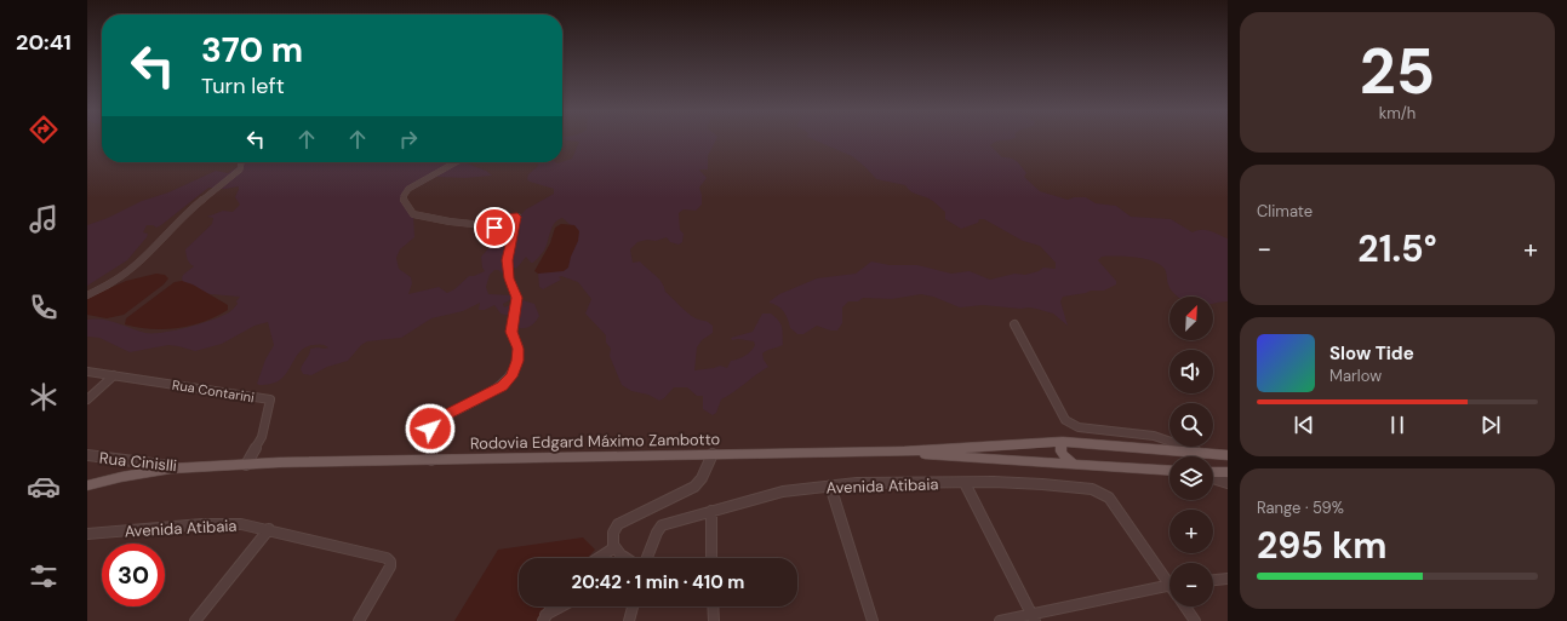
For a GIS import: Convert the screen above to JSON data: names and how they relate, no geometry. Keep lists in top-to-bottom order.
{
  "streets": {
    "main road": ["Rodovia Edgard Máximo Zambotto"],
    "street": ["Rua Contarini", "Rua Cinislli", "Avenida Atibaia"]
  },
  "crossings": [
    ["Rua Contarini", "Rodovia Edgard Máximo Zambotto"],
    ["Rodovia Edgard Máximo Zambotto", "Rua Cinislli"]
  ],
  "north": "top right",
  "page": {
    "tabs": "20:41",
    "tile": [
      ["25", "km/h"],
      "Climate",
      ["Range · 59%", "295 km"]
    ],
    "turn": ["370 m", "Turn left"],
    "heat": ["−", "21.5°", "+"],
    "map_buttons": ["+", "−"],
    "song": ["Slow Tide", "Marlow"],
    "limit": "30",
    "trip": "20:42 · 1 min · 410 m"
  }
}
